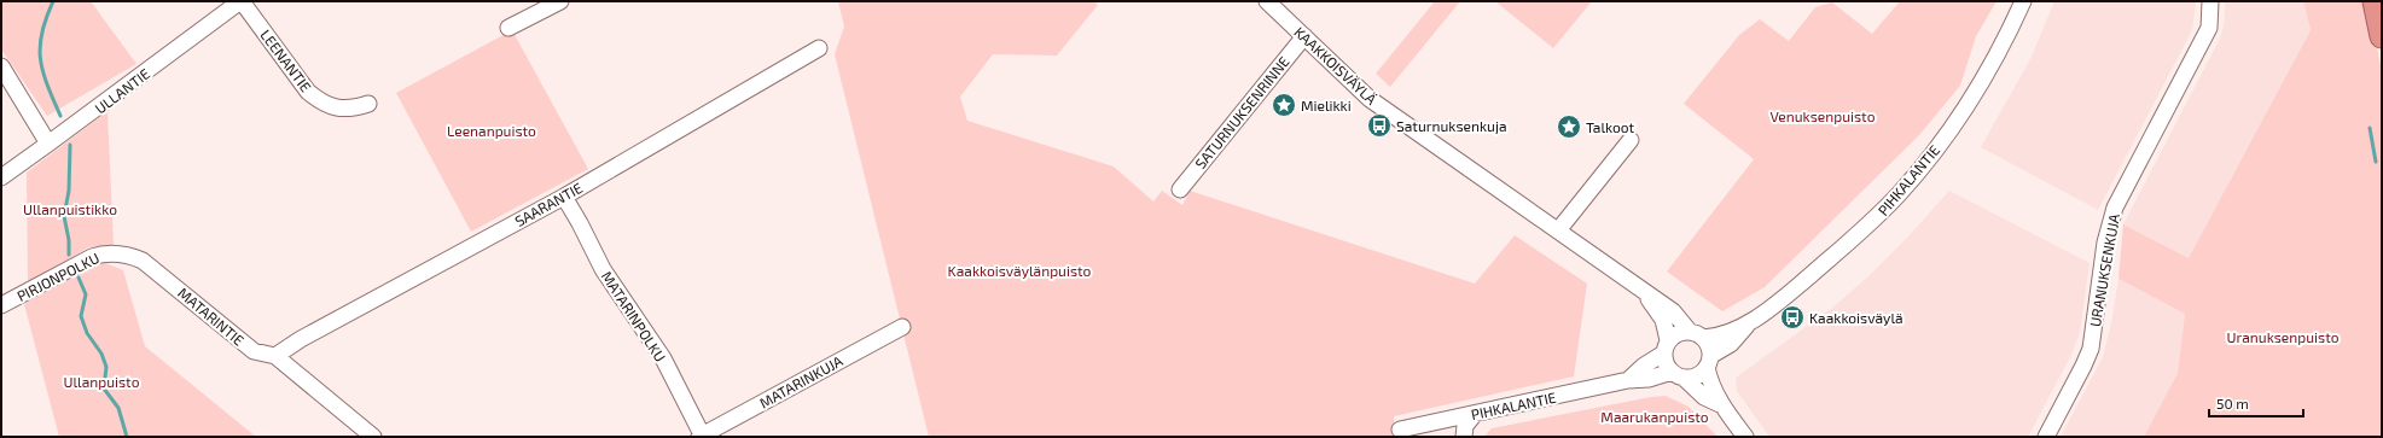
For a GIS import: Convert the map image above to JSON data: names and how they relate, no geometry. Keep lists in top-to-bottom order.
{
  "streets": {
    "street": [
      "LEENANTIE",
      "KAAKKOISVÄYLÄ",
      "ULLANTIE",
      "SATURNUKSENRINNE",
      "PIHKALANTIE",
      "SAARANTIE",
      "URANUKSENKUJA",
      "PIRJONPOLKU",
      "MATARINTIE",
      "MATARINPOLKU",
      "MATARINKUJA"
    ]
  },
  "crossings": [
    ["LEENANTIE", "ULLANTIE"],
    ["KAAKKOISVÄYLÄ", "SATURNUKSENRINNE"],
    ["KAAKKOISVÄYLÄ", "PIHKALANTIE"],
    ["SAARANTIE", "MATARINTIE"],
    ["SAARANTIE", "MATARINPOLKU"],
    ["PIRJONPOLKU", "MATARINTIE"],
    ["MATARINPOLKU", "MATARINKUJA"]
  ],
  "parks": [
    "Venuksenpuisto",
    "Leenanpuisto",
    "Ullanpuistikko",
    "Kaakkoisväylänpuisto",
    "Uranuksenpuisto",
    "Ullanpuisto",
    "Maarukanpuisto"
  ],
  "places": {
    "place": ["Mielikki", "Talkoot"],
    "bus stop": ["Saturnuksenkuja", "Kaakkoisväylä"]
  },
  "scale_bar": "50 m"
}
